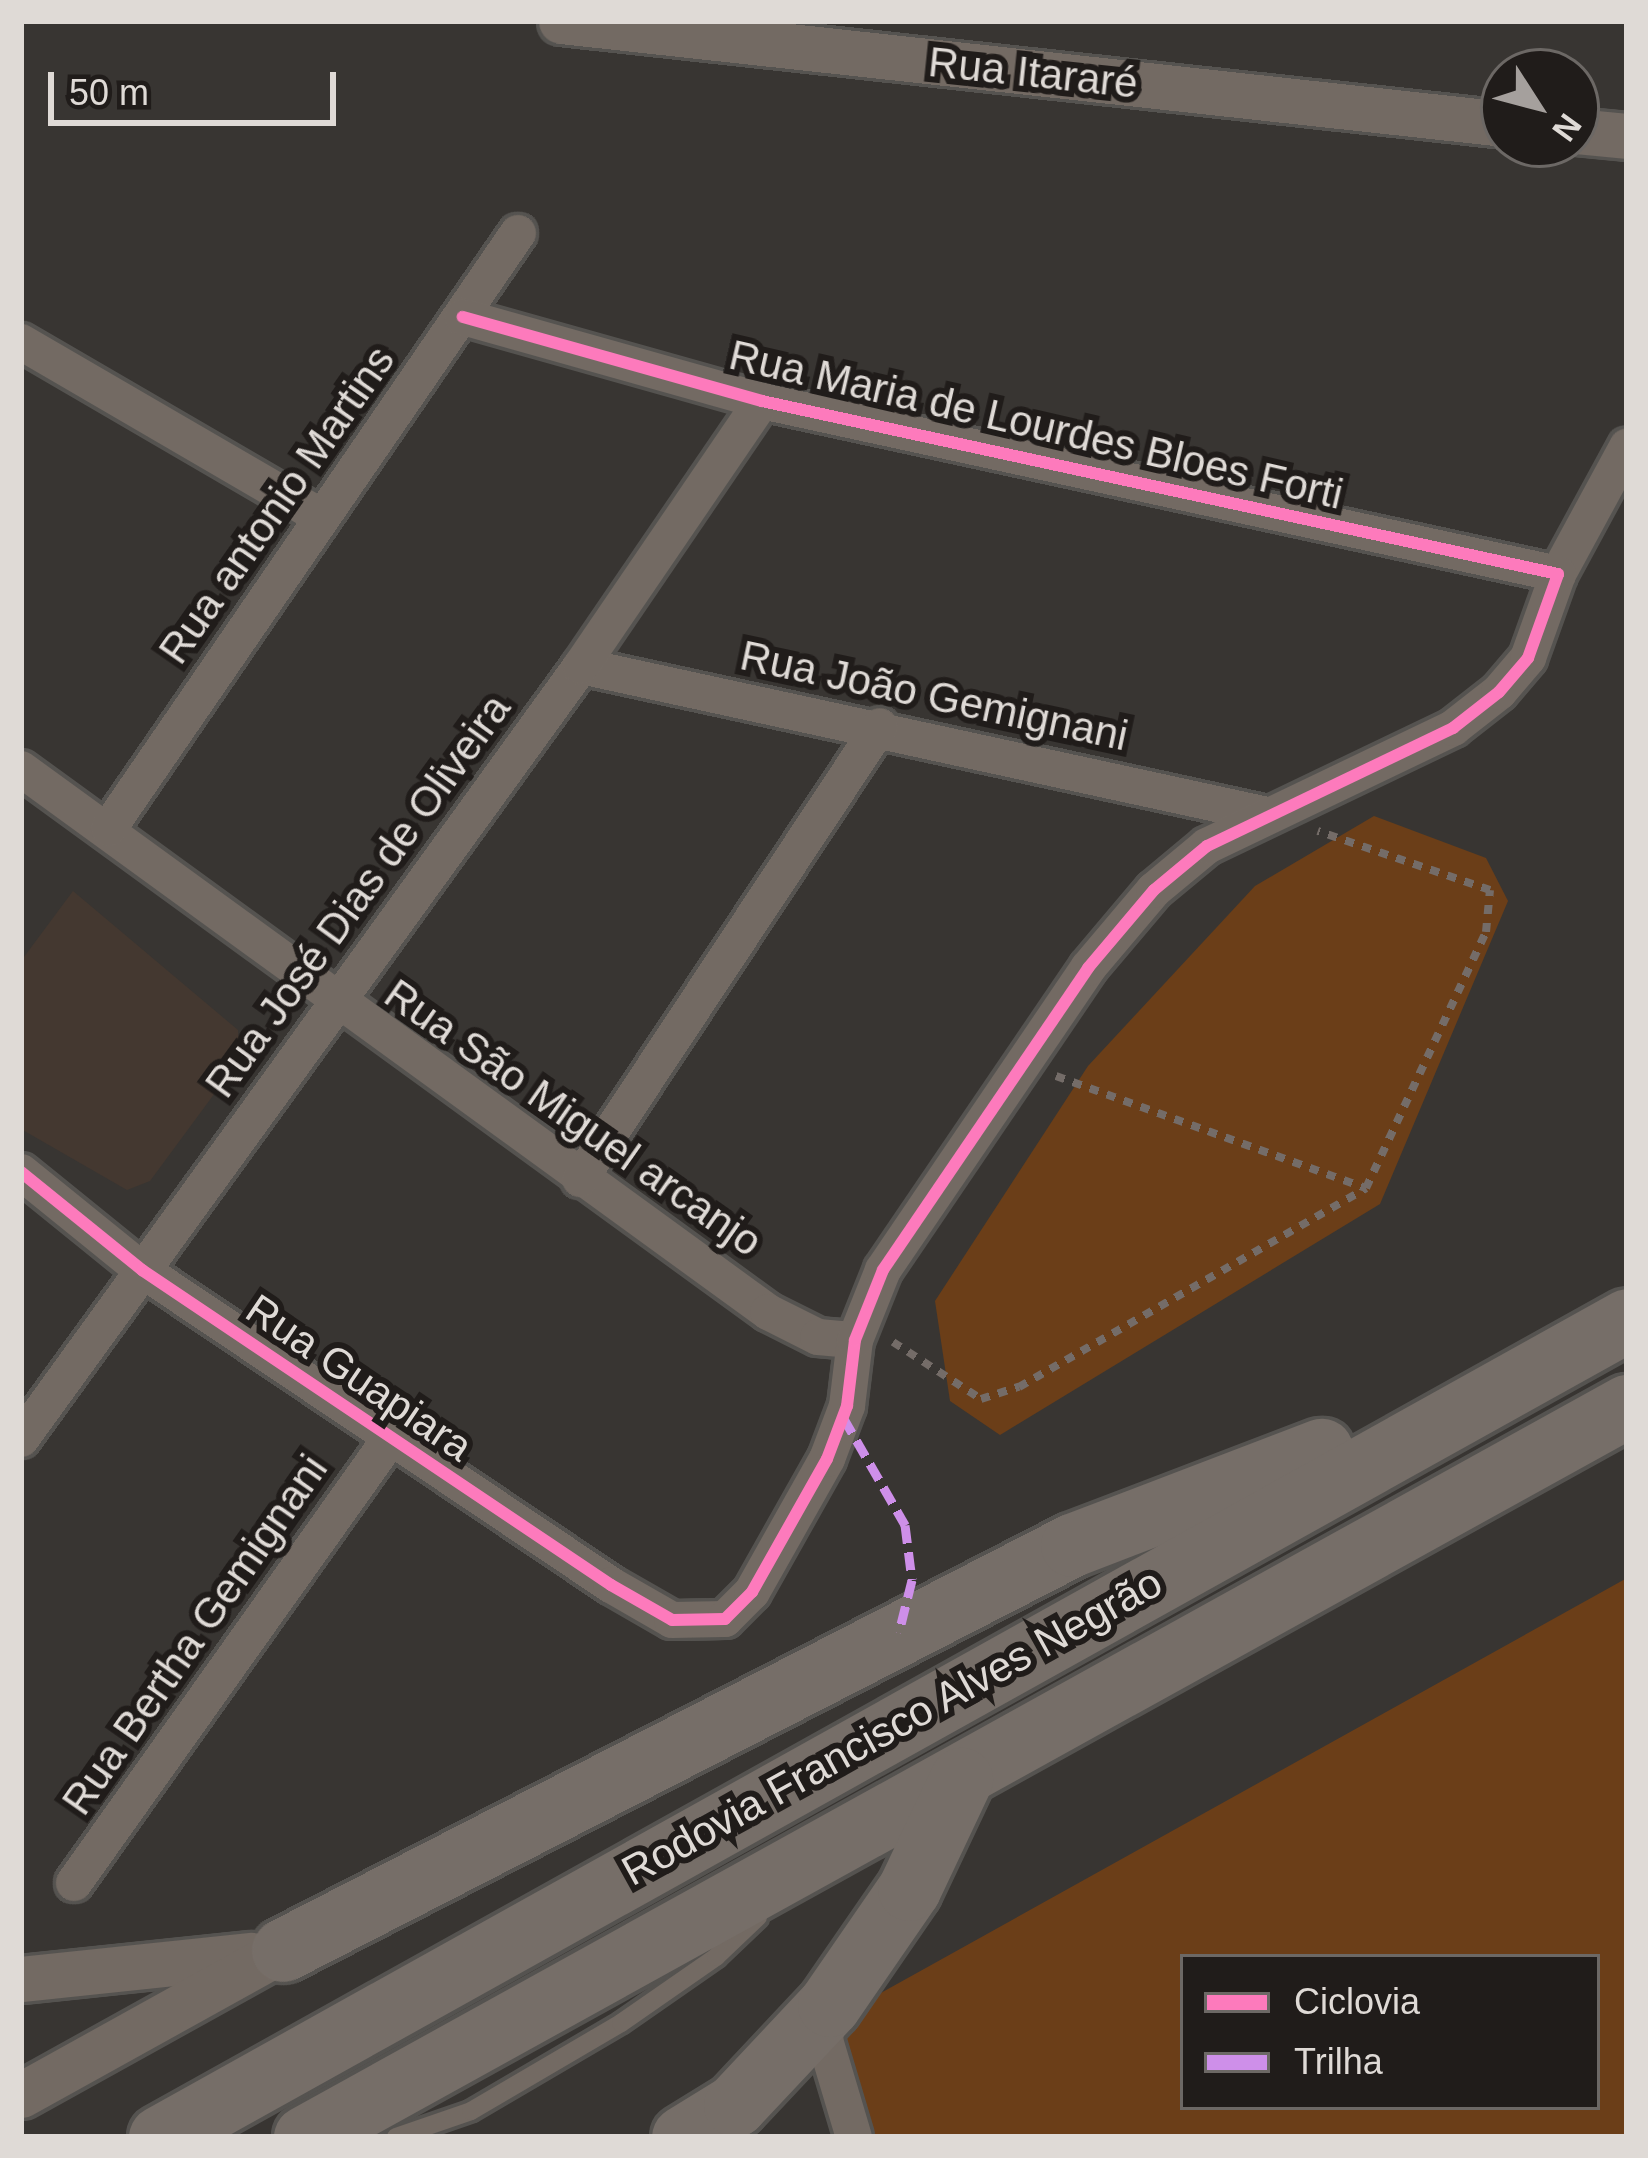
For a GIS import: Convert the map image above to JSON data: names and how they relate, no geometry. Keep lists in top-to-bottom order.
{
  "streets": {
    "highway": ["Rodovia Francisco Alves Negrão"],
    "street": [
      "Rua Itararé",
      "Rua Maria de Lourdes Bloes Forti",
      "Rua antonio Martins",
      "Rua João Gemignani",
      "Rua José Dias de Oliveira",
      "Rua São Miguel arcanjo",
      "Rua Guapiara",
      "Rua Bertha Gemignani"
    ]
  },
  "crossings": [
    ["Rua Maria de Lourdes Bloes Forti", "Rua antonio Martins"],
    ["Rua Maria de Lourdes Bloes Forti", "Rua José Dias de Oliveira"],
    ["Rua antonio Martins", "Rua São Miguel arcanjo"],
    ["Rua João Gemignani", "Rua José Dias de Oliveira"],
    ["Rua José Dias de Oliveira", "Rua São Miguel arcanjo"],
    ["Rua José Dias de Oliveira", "Rua Guapiara"],
    ["Rua São Miguel arcanjo", "Rua Guapiara"],
    ["Rua Guapiara", "Rua Bertha Gemignani"]
  ],
  "legend": ["Ciclovia", "Trilha"],
  "scale_bar": "50 m",
  "north": "bottom right"
}
